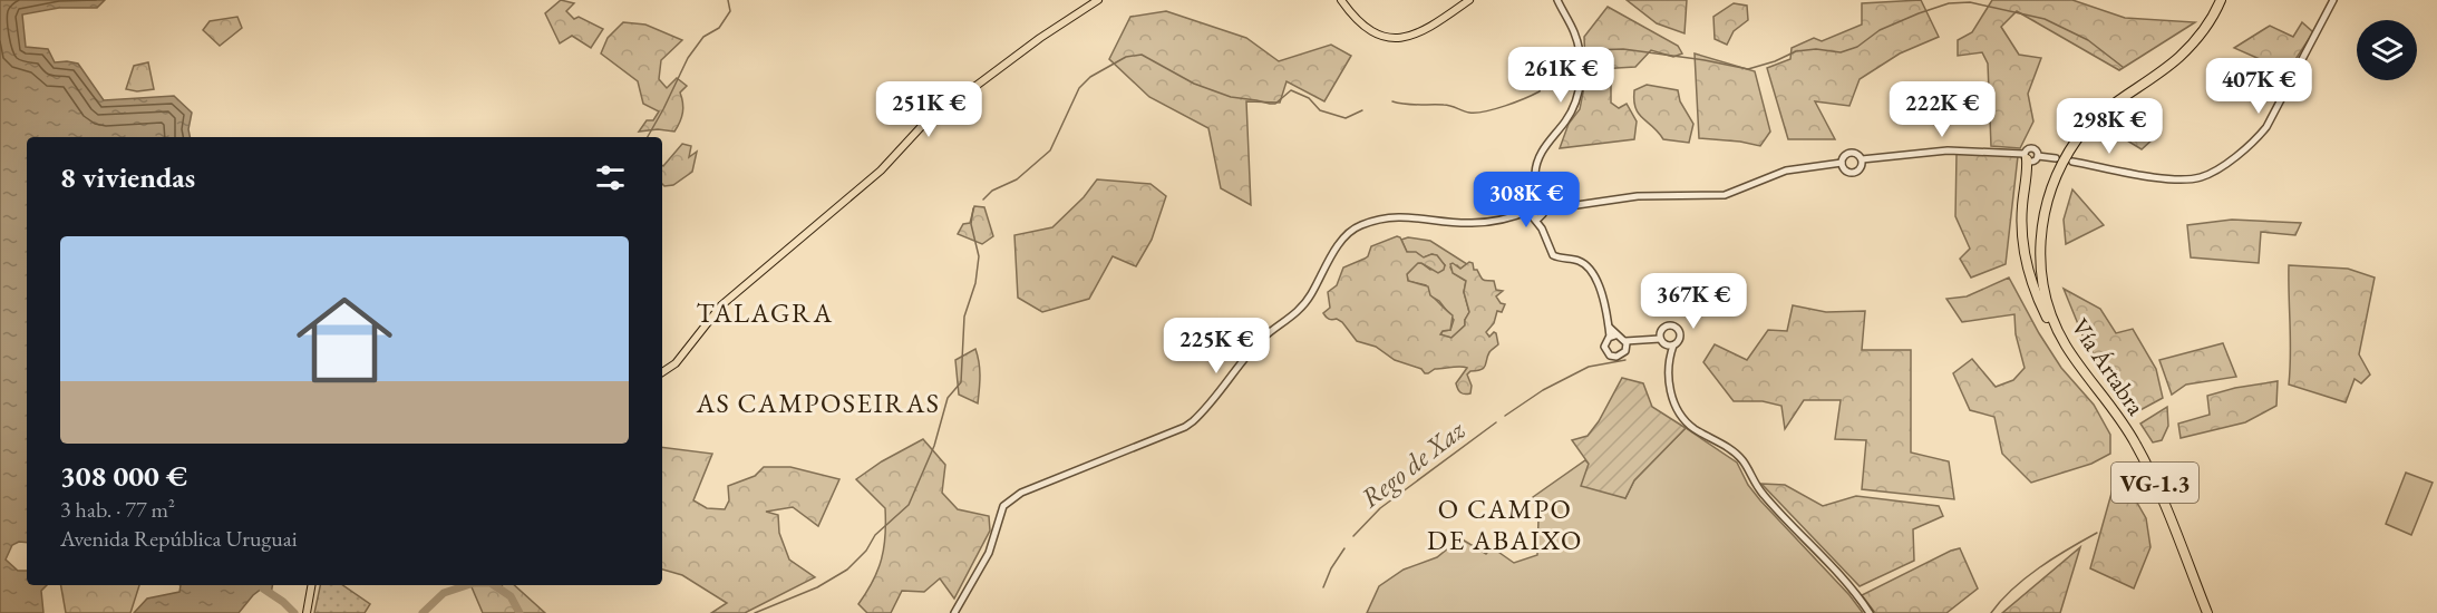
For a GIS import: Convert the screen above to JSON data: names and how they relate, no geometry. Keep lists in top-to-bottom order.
{
  "streets": {
    "highway": ["Vía Ártabra", "VG-1.3"]
  },
  "districts": ["TALAGRA", "AS CAMPOSEIRAS", "O CAMPO DE ABAIXO"],
  "water": ["Rego de Xaz"],
  "page": {
    "price": [
      "261K €",
      "407K €",
      "251K €",
      "222K €",
      "298K €",
      "308K €",
      "367K €",
      "225K €"
    ],
    "heading": "8 viviendas",
    "list": [
      {
        "name": "308 000 €",
        "note": "3 hab. · 77 m² · Avenida República Uruguai"
      }
    ]
  }
}
